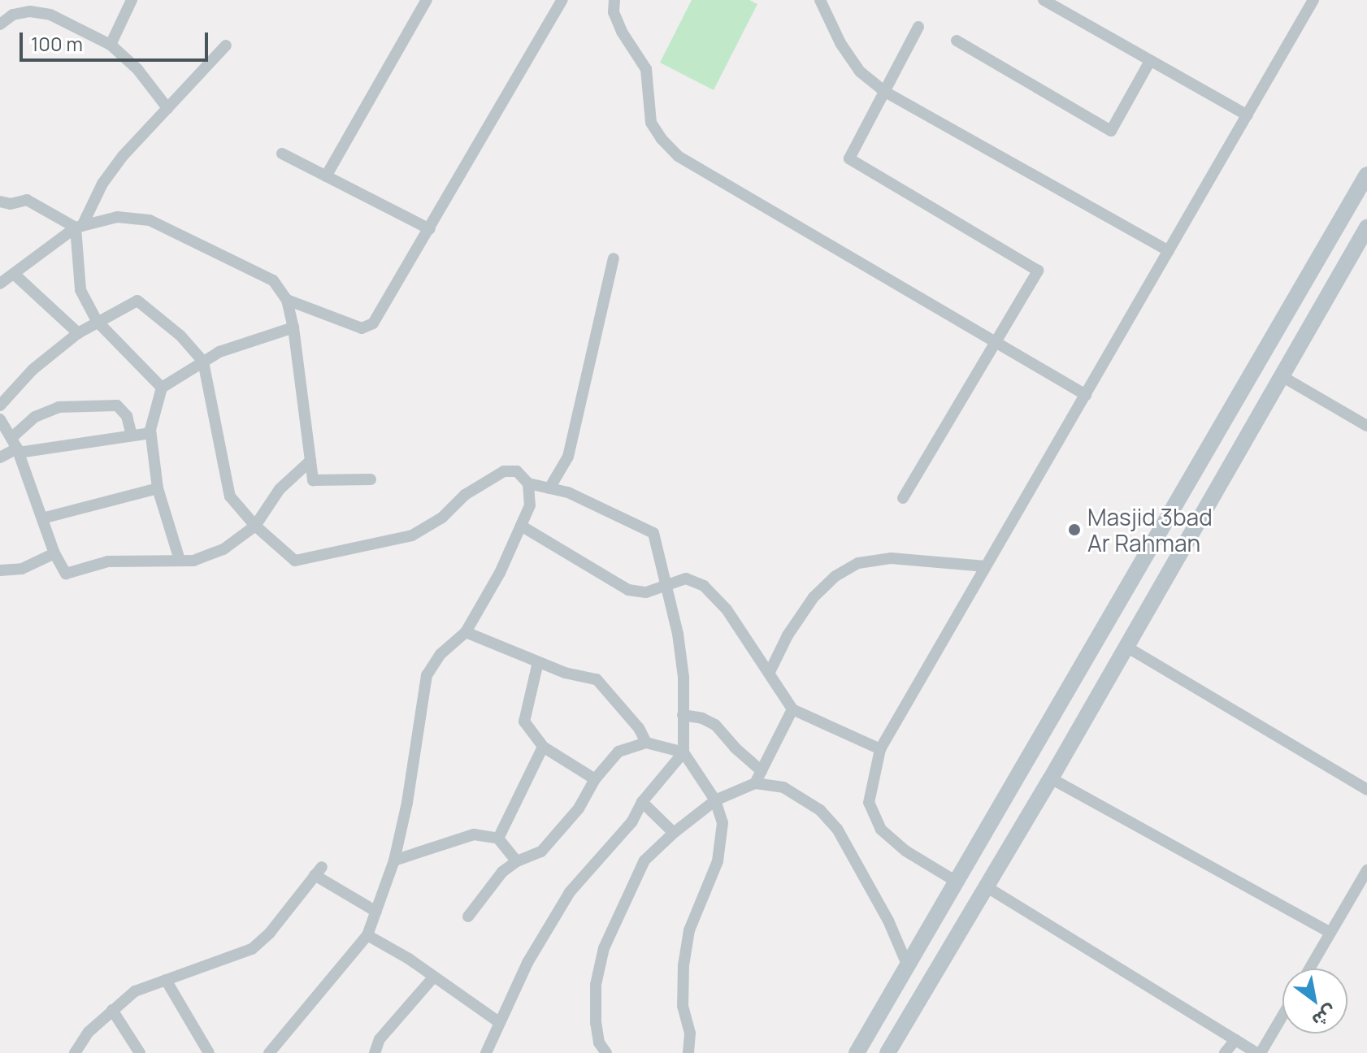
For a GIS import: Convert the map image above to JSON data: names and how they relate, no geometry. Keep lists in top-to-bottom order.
{
  "places": ["Masjid 3bad Ar Rahman"],
  "scale_bar": "100 m",
  "north": "bottom right"
}
